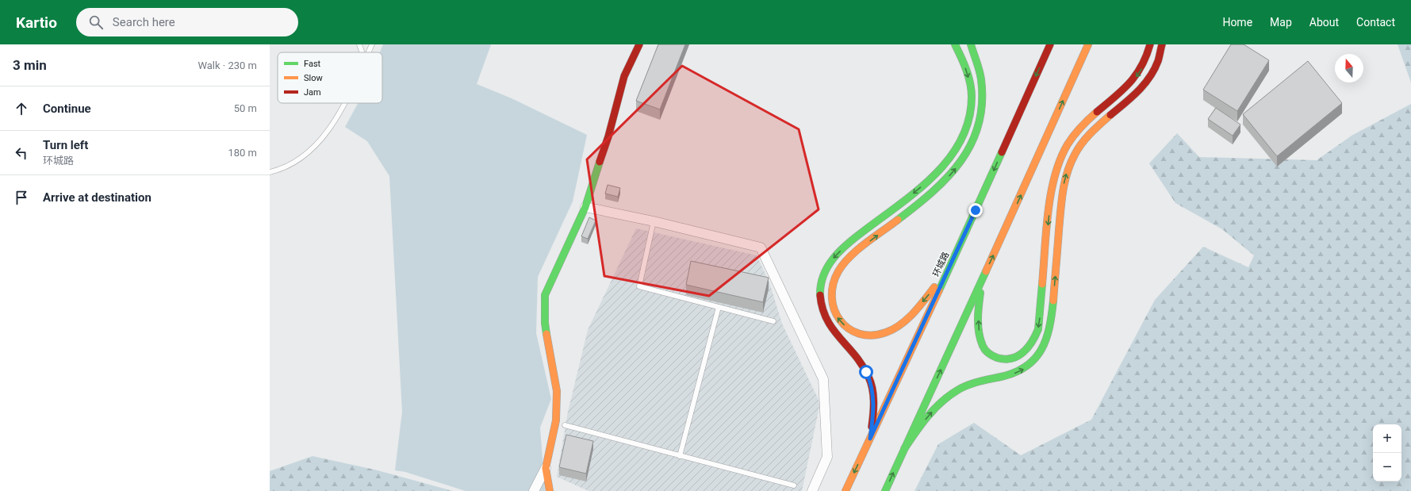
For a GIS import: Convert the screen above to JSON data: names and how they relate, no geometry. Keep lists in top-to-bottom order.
{
  "streets": {
    "main road": ["环城路"]
  },
  "legend": ["Fast", "Slow", "Jam"],
  "north": "top",
  "page": {
    "header": "Kartio",
    "search": "Search here",
    "nav": [
      "Home",
      "Map",
      "About",
      "Contact"
    ],
    "heading": ["3 min", "Walk · 230 m"],
    "list": [
      ["Continue", "50 m"],
      ["Turn left", "环城路", "180 m"],
      "Arrive at destination"
    ],
    "map_buttons": ["+", "−"]
  }
}
